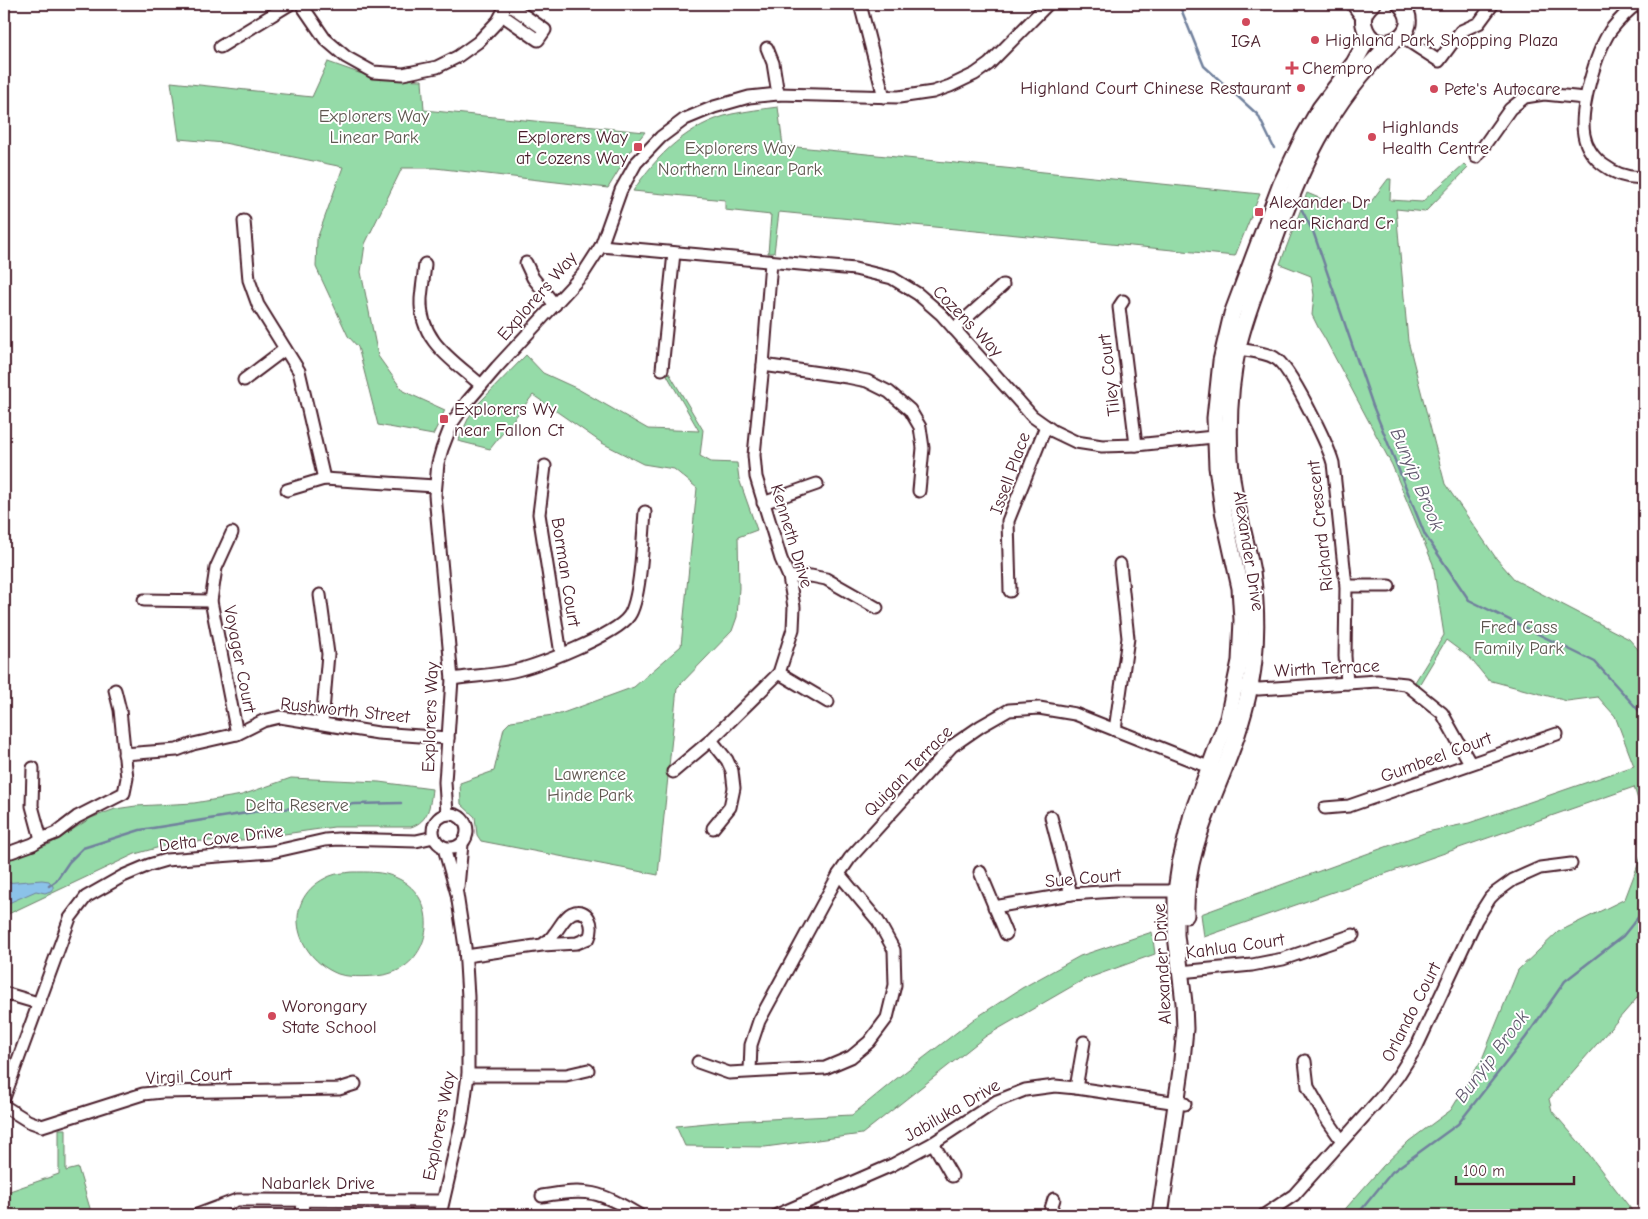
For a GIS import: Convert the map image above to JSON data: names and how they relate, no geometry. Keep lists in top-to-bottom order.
{
  "streets": {
    "main road": ["Alexander Drive"],
    "street": [
      "Explorers Way",
      "Cozens Way",
      "Tiley Court",
      "Issell Place",
      "Richard Crescent",
      "Kenneth Drive",
      "Borman Court",
      "Voyager Court",
      "Wirth Terrace",
      "Rushworth Street",
      "Gumbeel Court",
      "Quigan Terrace",
      "Delta Cove Drive",
      "Sue Court",
      "Kahlua Court",
      "Orlando Court",
      "Virgil Court",
      "Jabiluka Drive",
      "Nabarlek Drive"
    ]
  },
  "crossings": [
    ["Explorers Way", "Cozens Way"],
    ["Explorers Way", "Rushworth Street"],
    ["Explorers Way", "Delta Cove Drive"],
    ["Explorers Way", "Nabarlek Drive"],
    ["Cozens Way", "Tiley Court"],
    ["Cozens Way", "Issell Place"],
    ["Cozens Way", "Kenneth Drive"],
    ["Cozens Way", "Alexander Drive"],
    ["Richard Crescent", "Alexander Drive"],
    ["Richard Crescent", "Wirth Terrace"],
    ["Alexander Drive", "Wirth Terrace"],
    ["Alexander Drive", "Quigan Terrace"],
    ["Alexander Drive", "Sue Court"],
    ["Alexander Drive", "Kahlua Court"],
    ["Alexander Drive", "Jabiluka Drive"],
    ["Voyager Court", "Rushworth Street"],
    ["Wirth Terrace", "Gumbeel Court"]
  ],
  "water": ["Bunyip Brook"],
  "parks": [
    "Explorers Way Linear Park",
    "Explorers Way Northern Linear Park",
    "Fred Cass Family Park",
    "Lawrence Hinde Park",
    "Delta Reserve"
  ],
  "places": {
    "other": [
      "IGA",
      "Highland Park Shopping Plaza",
      "Highland Court Chinese Restaurant",
      "Pete's Autocare",
      "Highlands Health Centre",
      "Worongary State School"
    ],
    "health": ["Chempro"],
    "transit": ["Explorers Way at Cozens Way", "Alexander Dr near Richard Cr", "Explorers Wy near Fallon Ct"]
  },
  "scale_bar": "100 m"
}
